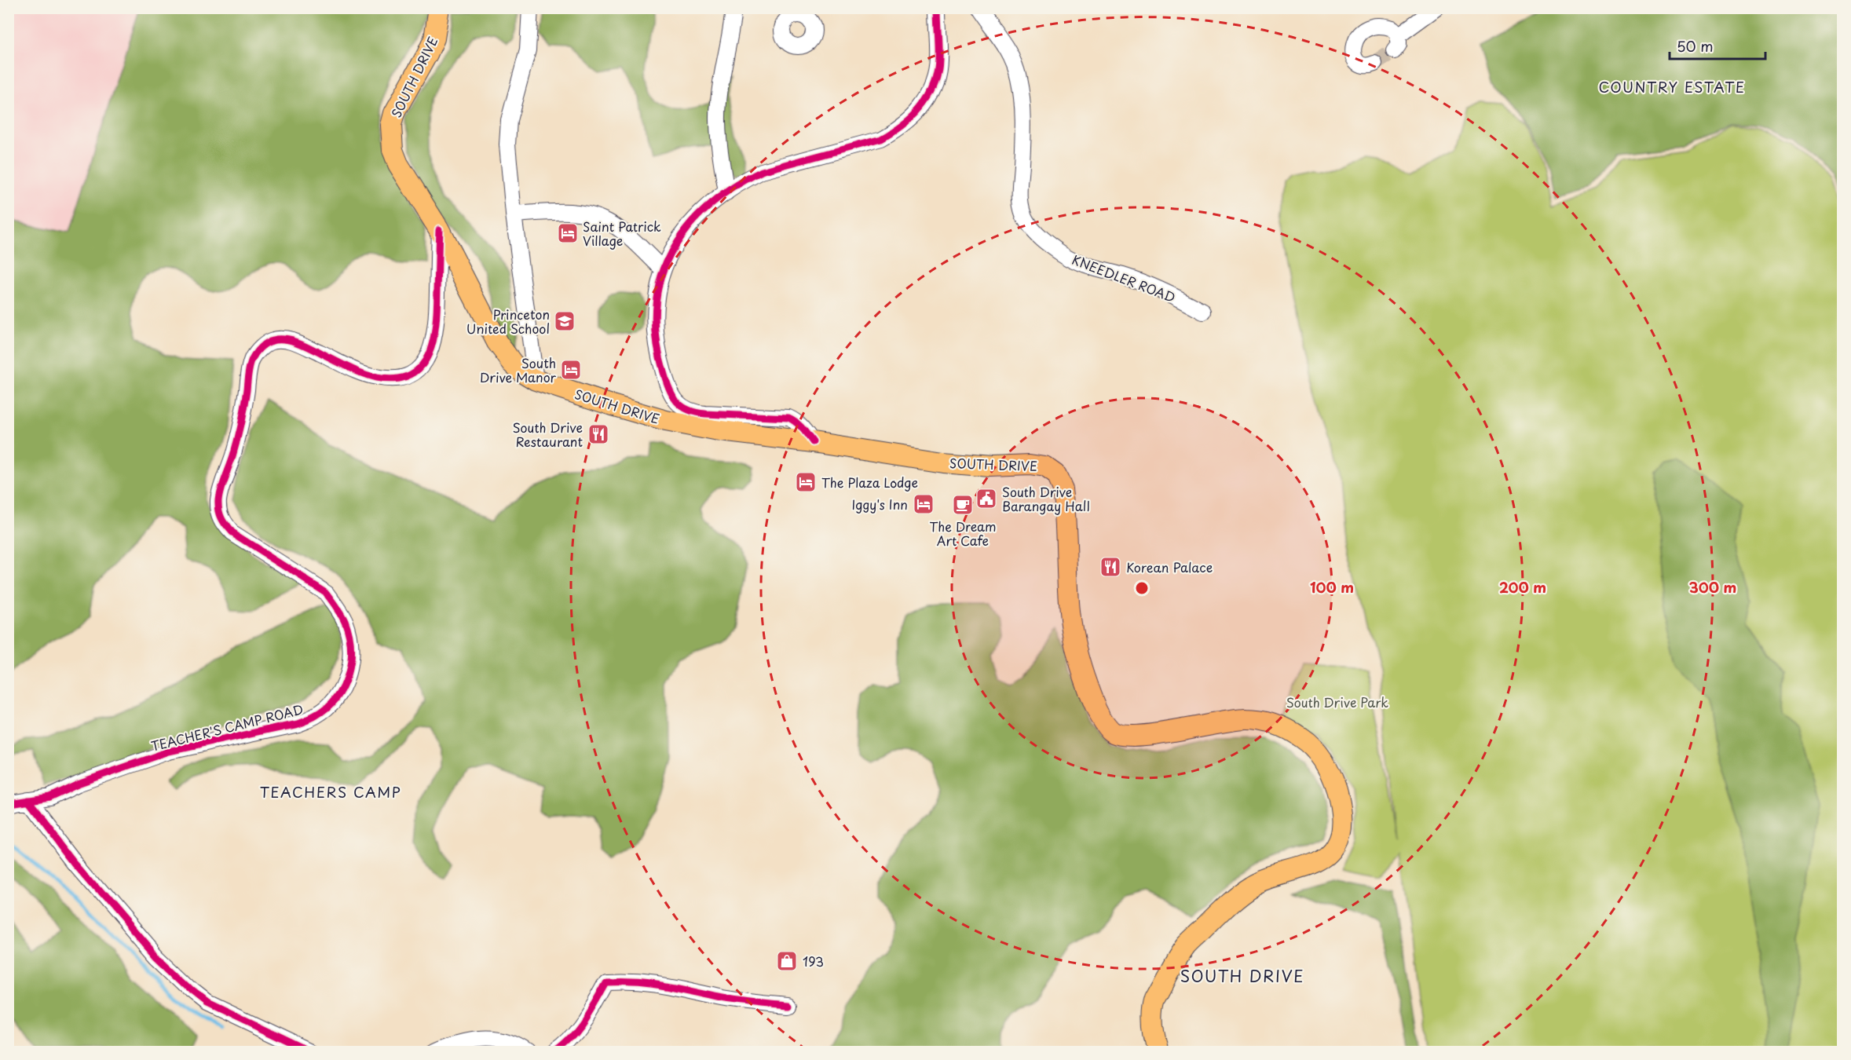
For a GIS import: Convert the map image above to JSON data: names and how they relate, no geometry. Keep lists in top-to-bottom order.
{
  "streets": {
    "main road": ["SOUTH DRIVE"],
    "street": ["KNEEDLER ROAD", "TEACHER'S CAMP ROAD"]
  },
  "crossings": [
    ["SOUTH DRIVE", "TEACHER'S CAMP ROAD"]
  ],
  "districts": ["COUNTRY ESTATE", "TEACHERS CAMP", "SOUTH DRIVE"],
  "parks": ["South Drive Park"],
  "places": {
    "hotel": [
      "Saint Patrick Village",
      "South Drive Manor",
      "The Plaza Lodge",
      "Iggy's Inn"
    ],
    "school or university": ["Princeton United School"],
    "restaurant": ["South Drive Restaurant", "Korean Palace"],
    "public building": ["South Drive Barangay Hall"],
    "cafe": ["The Dream Art Cafe"],
    "shop": ["193"]
  },
  "scale_bar": "50 m",
  "rings": ["100 m", "200 m", "300 m"]
}
